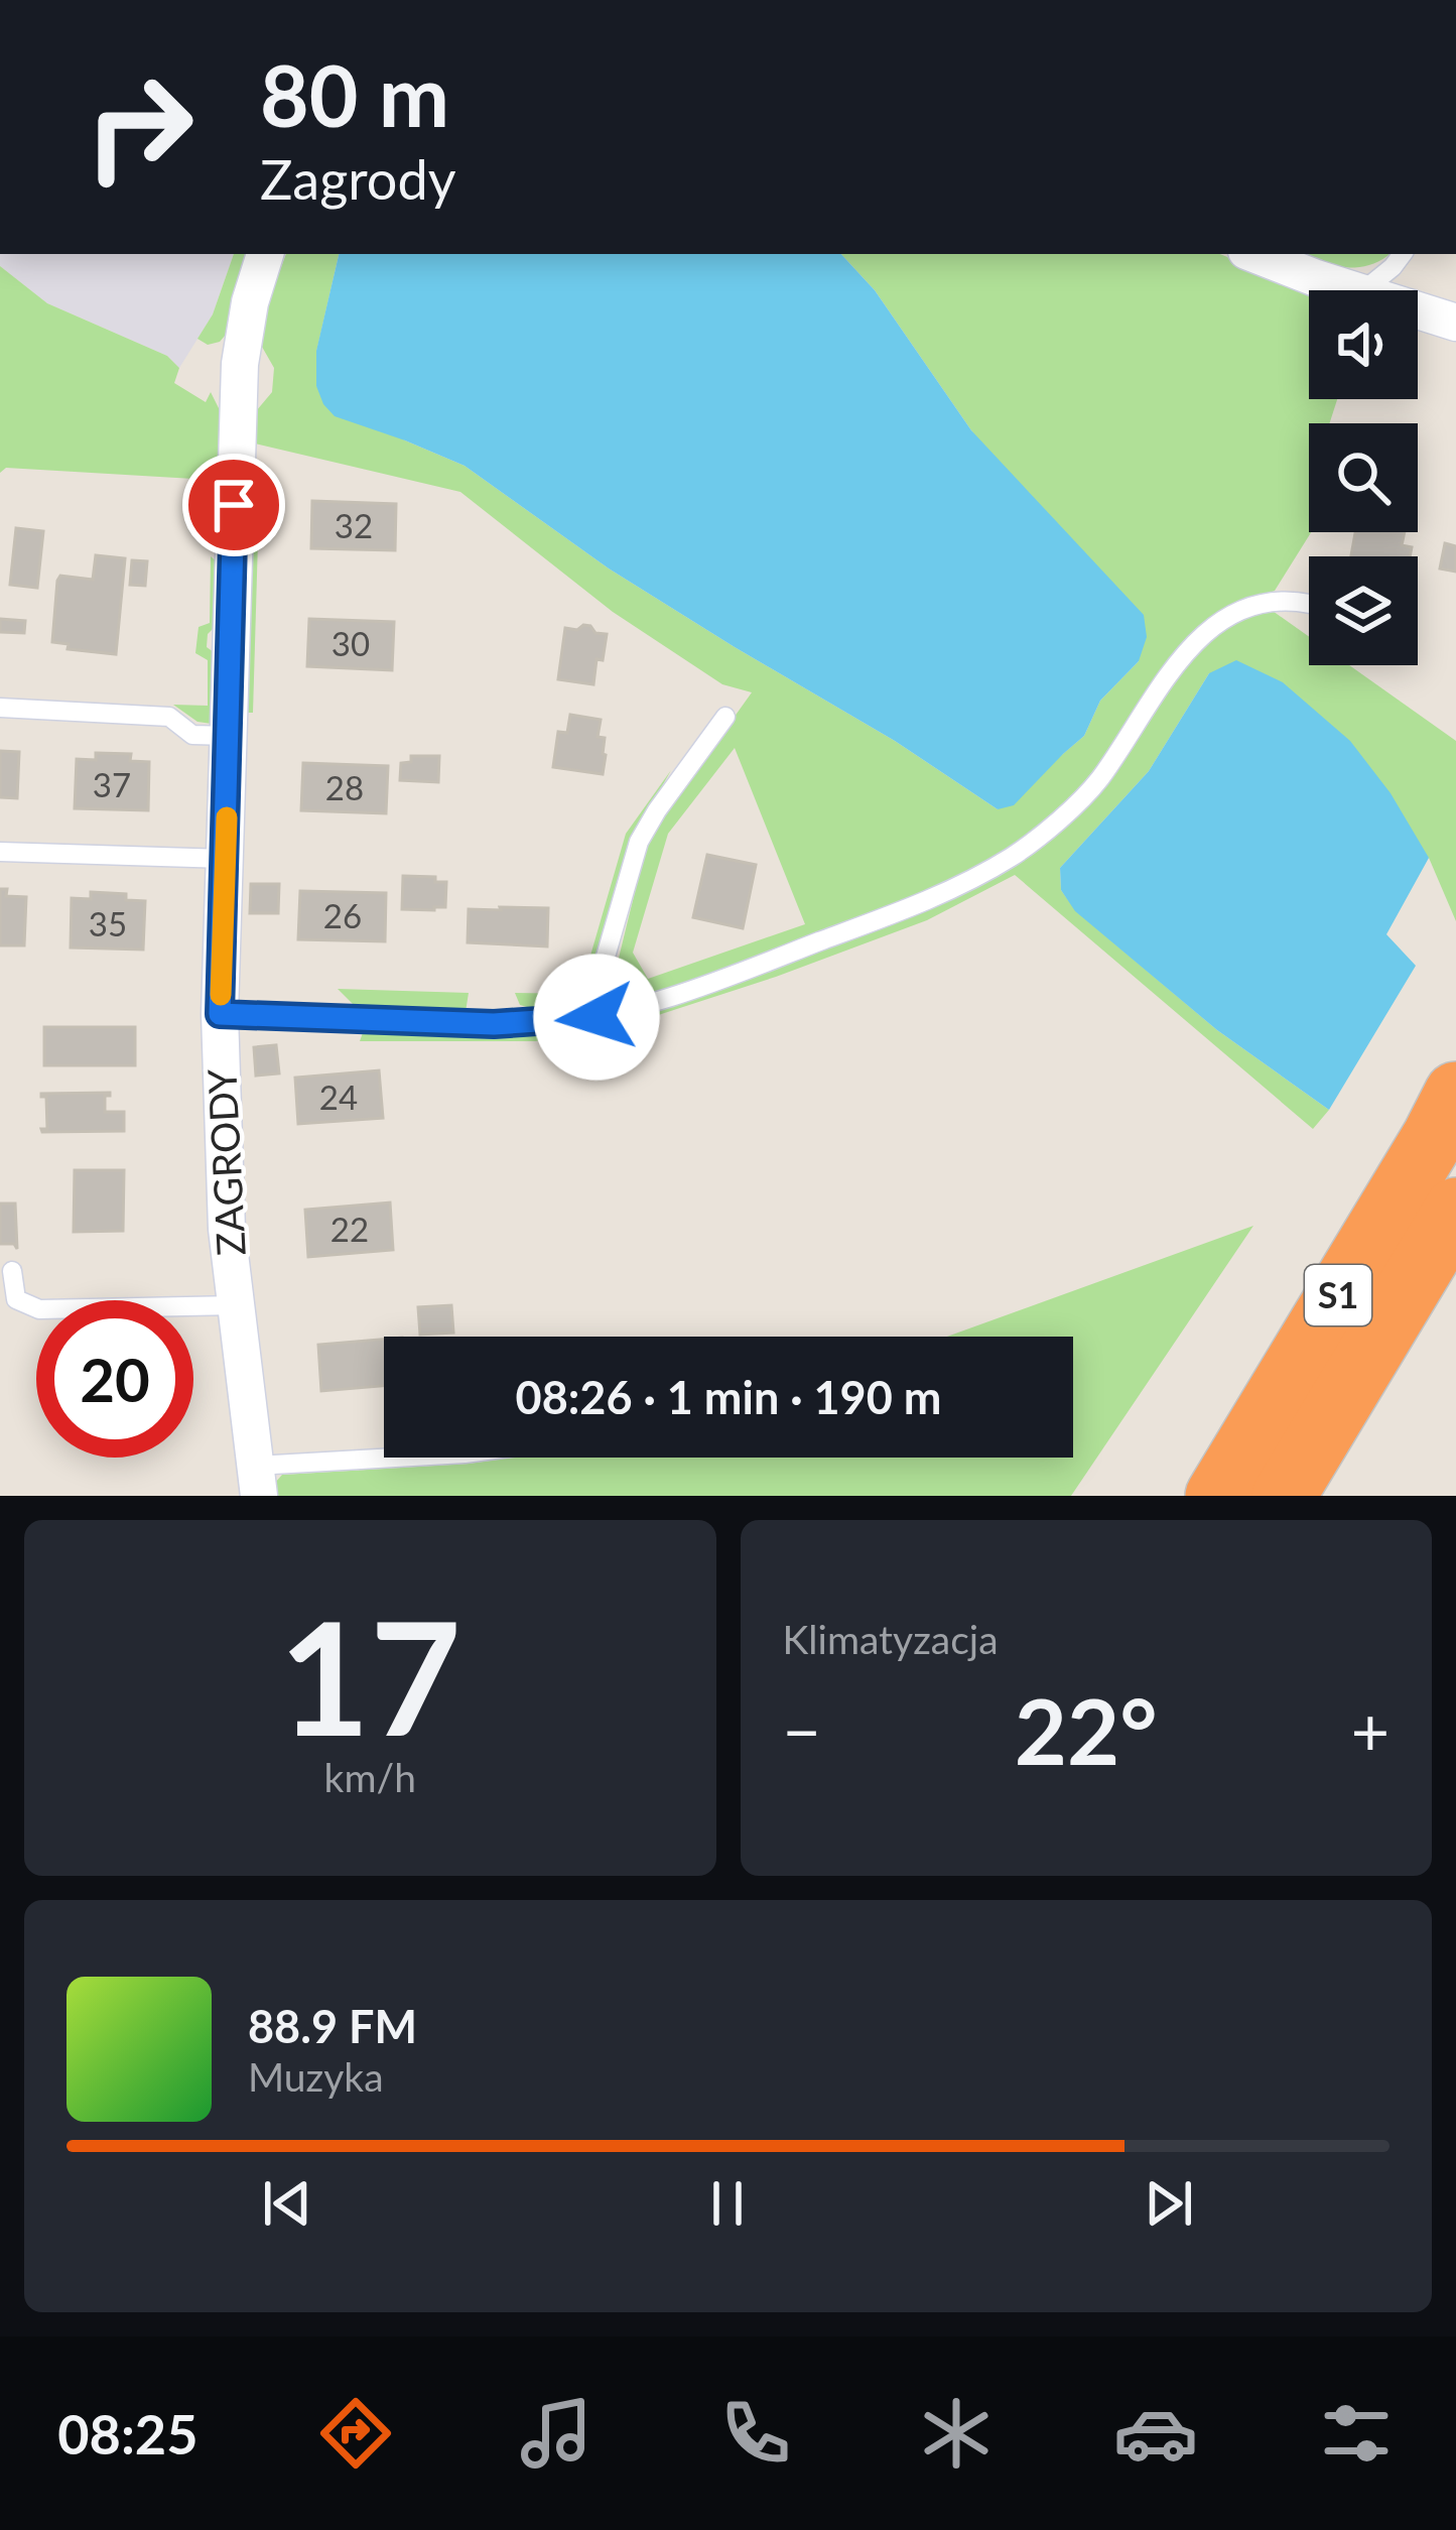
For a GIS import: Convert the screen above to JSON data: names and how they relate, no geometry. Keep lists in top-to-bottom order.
{
  "streets": {
    "highway": ["S1"],
    "street": ["ZAGRODY"]
  },
  "house_numbers": [
    "32",
    "30",
    "37",
    "28",
    "26",
    "35",
    "24",
    "22"
  ],
  "page": {
    "turn": ["80 m", "Zagrody"],
    "limit": "20",
    "trip": "08:26 · 1 min · 190 m",
    "tile": [
      ["17", "km/h"],
      "Klimatyzacja"
    ],
    "heat": ["−", "22°", "+"],
    "song": ["88.9 FM", "Muzyka"],
    "tabs": "08:25"
  }
}
